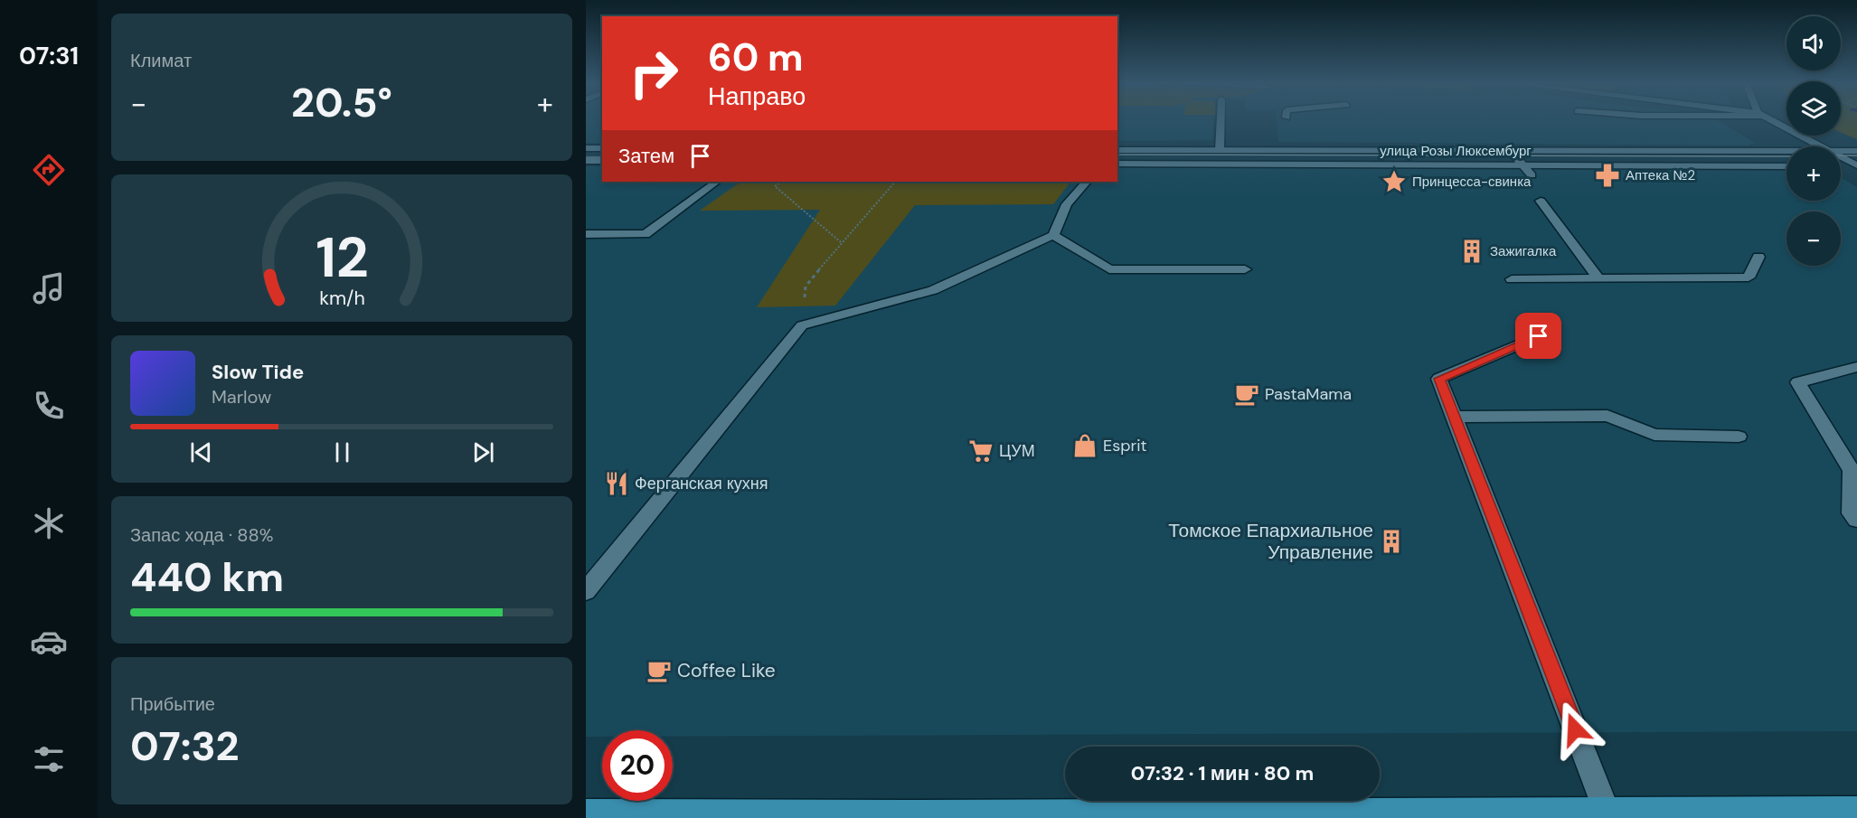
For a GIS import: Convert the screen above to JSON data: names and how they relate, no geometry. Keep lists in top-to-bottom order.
{
  "streets": {
    "main road": ["улица Розы Люксембург"]
  },
  "places": {
    "pharmacy": ["Аптека №2"],
    "place": ["Принцесса-свинка"],
    "building": ["Зажигалка", "Томское Епархиальное Управление"],
    "cafe": ["PastaMama", "Coffee Like"],
    "shop": ["Esprit"],
    "supermarket": ["ЦУМ"],
    "restaurant": ["Ферганская кухня"]
  },
  "page": {
    "tabs": "07:31",
    "tile": [
      "Климат",
      ["Запас хода · 88%", "440 km"],
      ["Прибытие", "07:32"]
    ],
    "map_buttons": ["+", "−"],
    "turn": ["60 m", "Направо"],
    "heat": ["−", "20.5°", "+"],
    "then": "Затем",
    "song": ["Slow Tide", "Marlow"],
    "limit": "20",
    "trip": "07:32 · 1 мин · 80 m",
    "gauge": ["12", "km/h"]
  }
}
